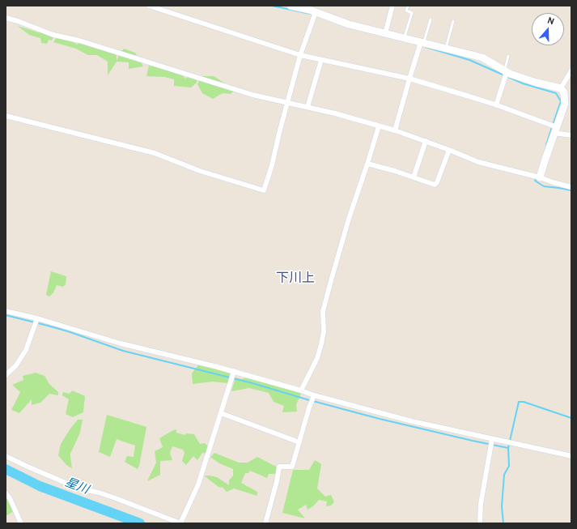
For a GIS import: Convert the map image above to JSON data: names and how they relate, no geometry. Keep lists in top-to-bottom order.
{
  "districts": ["下川上"],
  "water": ["星川"],
  "north": "top"
}
